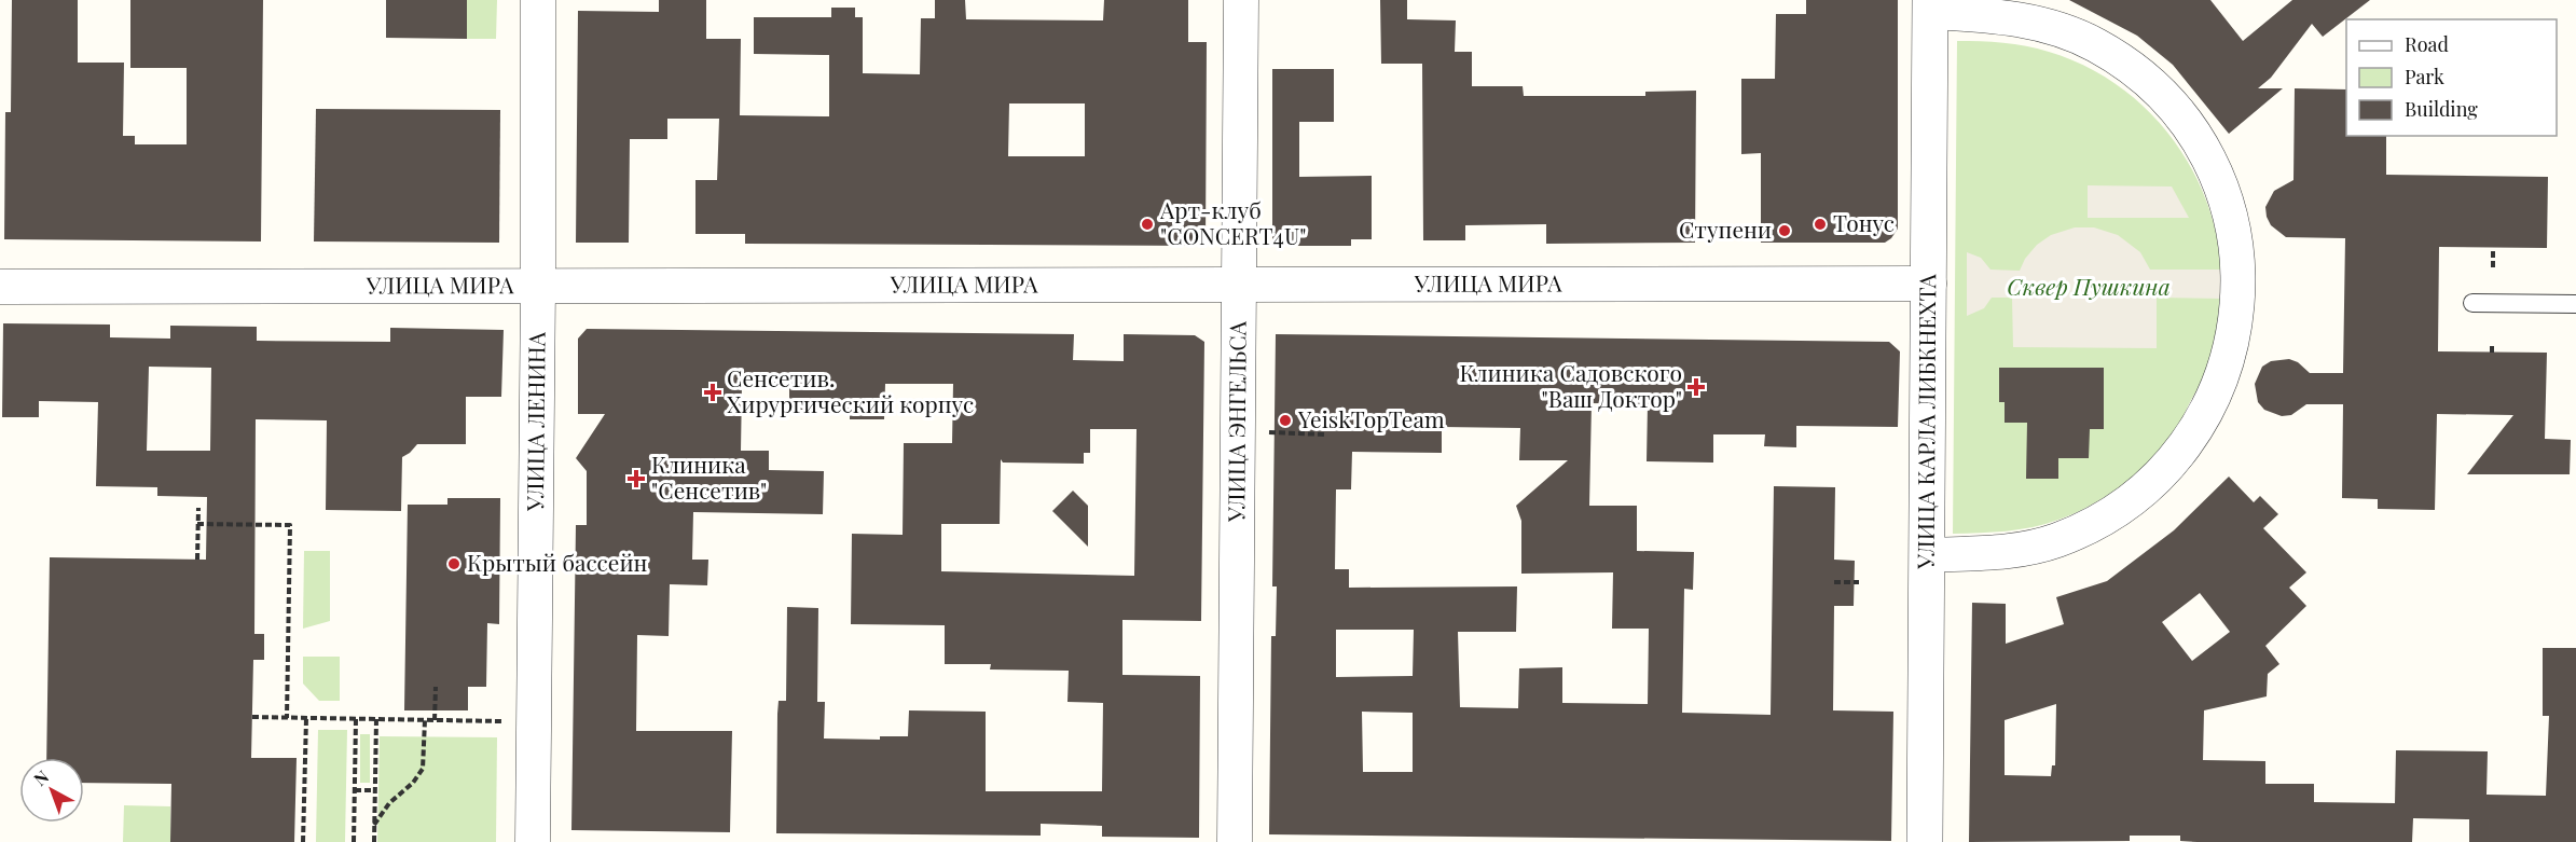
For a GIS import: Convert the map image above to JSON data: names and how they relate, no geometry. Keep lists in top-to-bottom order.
{
  "streets": {
    "street": [
      "УЛИЦА МИРА",
      "УЛИЦА ЭНГЕЛЬСА",
      "УЛИЦА КАРЛА ЛИБКНЕХТА",
      "УЛИЦА ЛЕНИНА"
    ]
  },
  "crossings": [
    ["УЛИЦА МИРА", "УЛИЦА ЭНГЕЛЬСА"],
    ["УЛИЦА МИРА", "УЛИЦА КАРЛА ЛИБКНЕХТА"],
    ["УЛИЦА МИРА", "УЛИЦА ЛЕНИНА"]
  ],
  "parks": ["Сквер Пушкина"],
  "places": {
    "other": [
      "Арт-клуб \"CONCERT4U\"",
      "Тонус",
      "Ступени",
      "YeiskTopTeam",
      "Крытый бассейн"
    ],
    "health": ["Клиника Садовского \"Ваш Доктор\"", "Сенсетив. Хирургический корпус", "Клиника \"Сенсетив\""]
  },
  "legend": ["Road", "Park", "Building"],
  "north": "top left"
}
